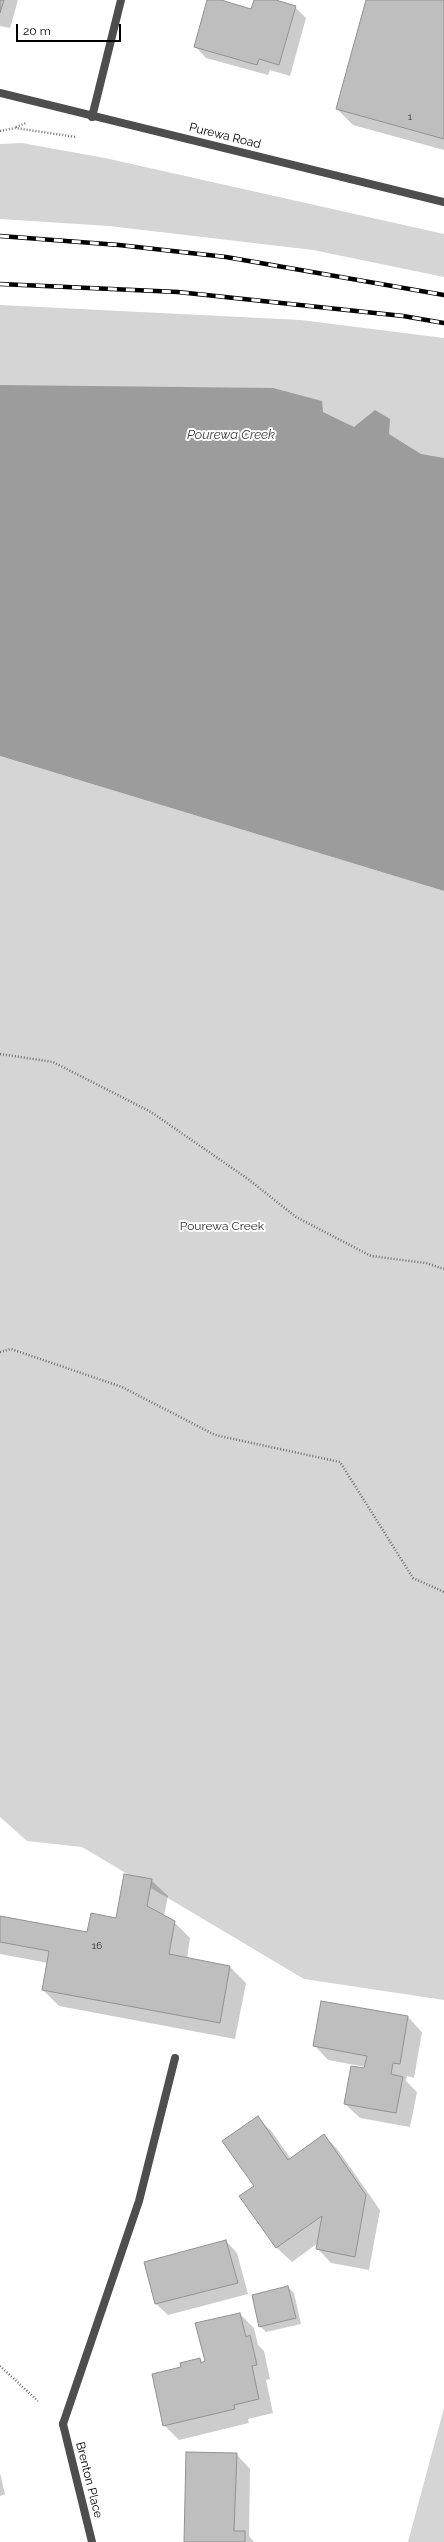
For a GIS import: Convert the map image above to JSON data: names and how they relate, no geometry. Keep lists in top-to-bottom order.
{
  "streets": {
    "street": ["Purewa Road", "Brenton Place"]
  },
  "water": ["Pourewa Creek"],
  "parks": ["Pourewa Creek"],
  "house_numbers": ["1", "16"],
  "scale_bar": "20 m"
}
